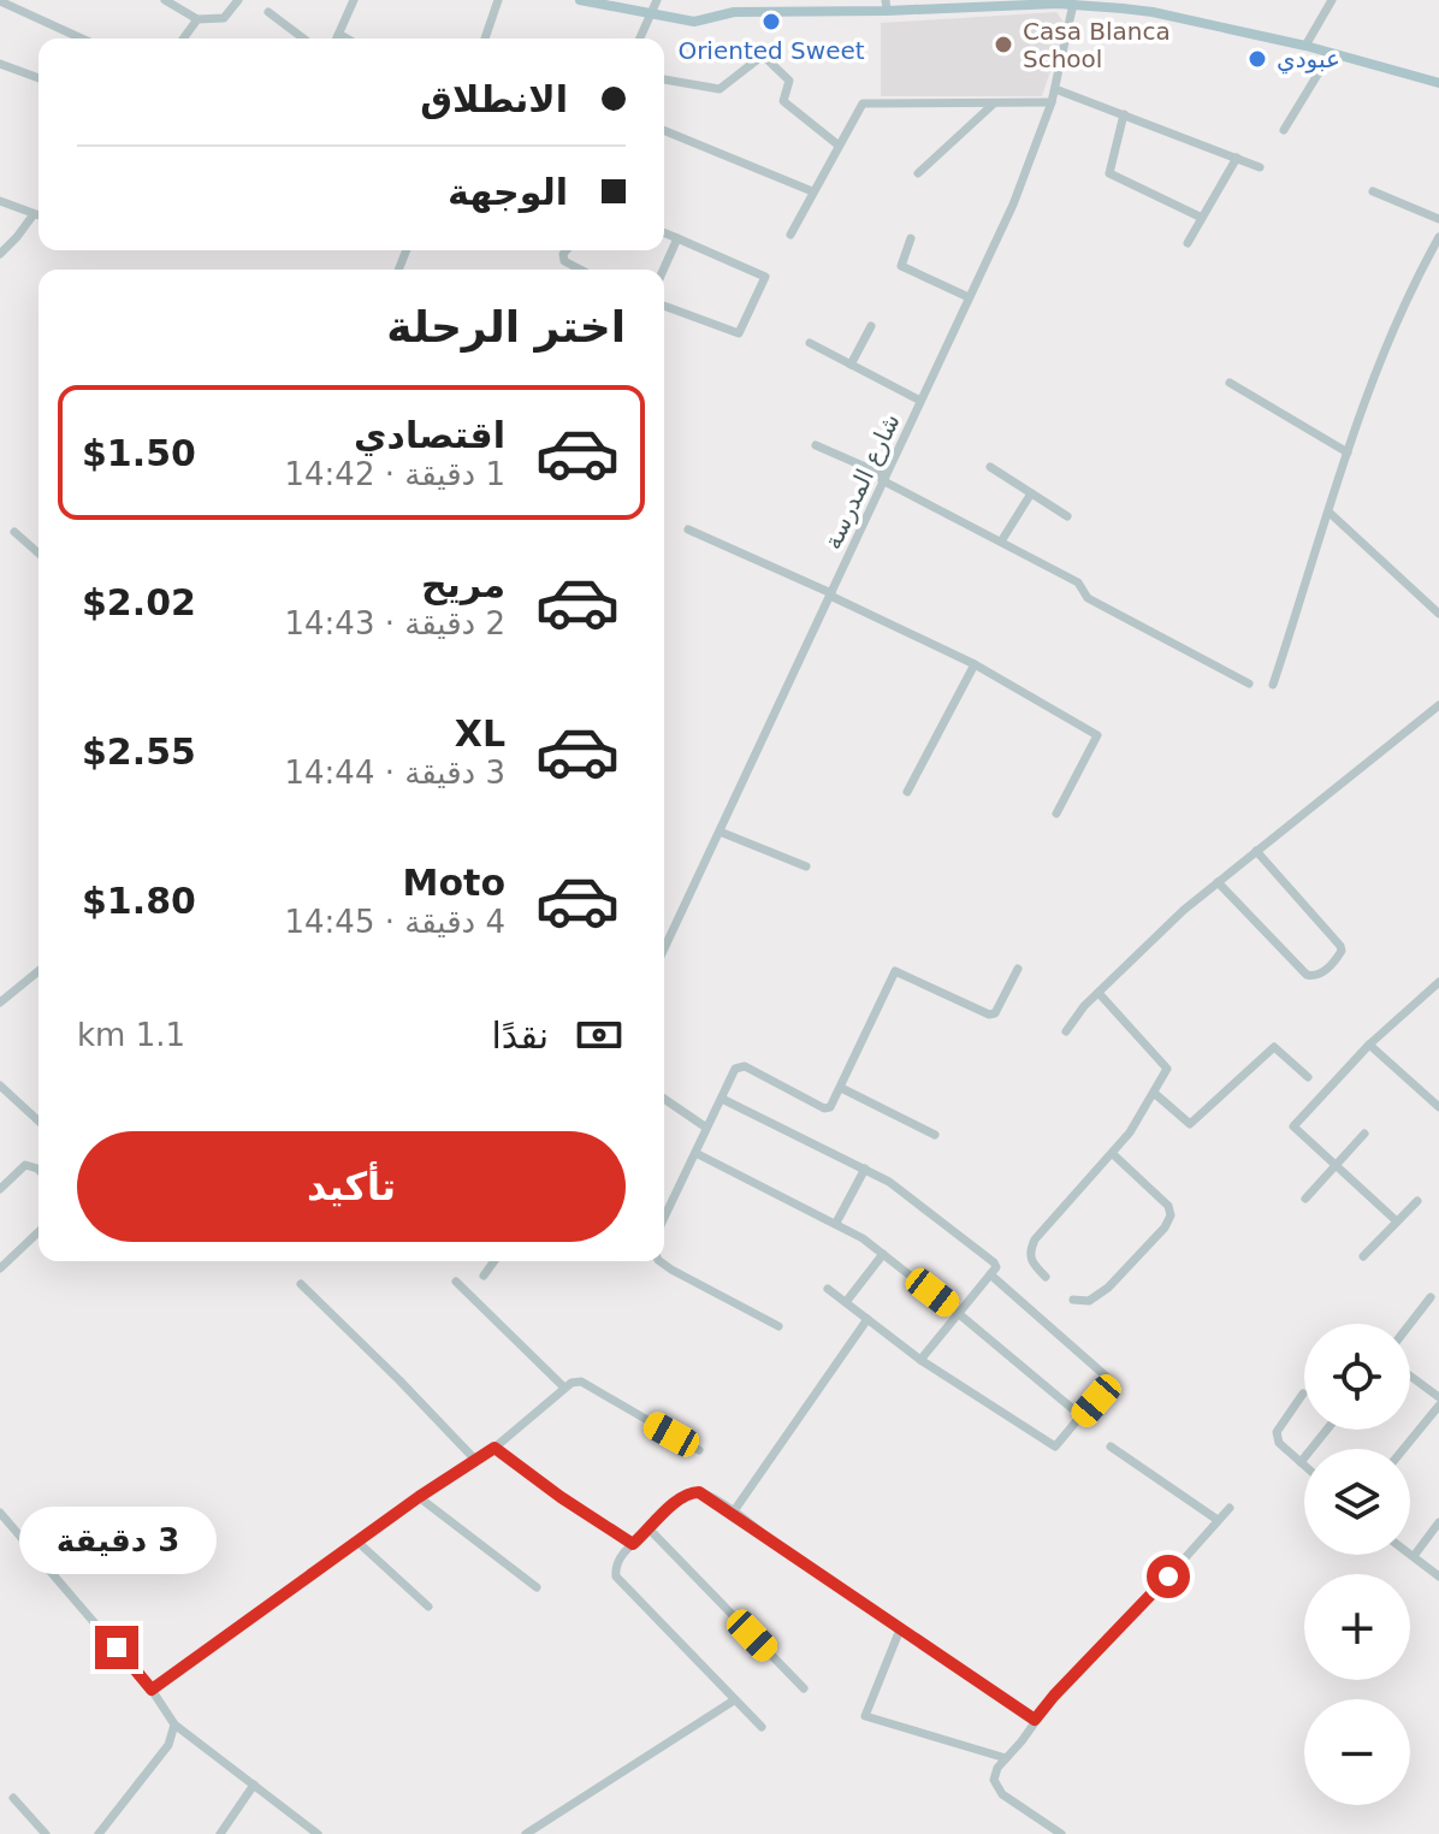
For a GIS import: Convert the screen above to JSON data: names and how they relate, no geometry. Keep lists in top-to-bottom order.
{
  "streets": {
    "street": ["شارع المدرسة"]
  },
  "places": ["Oriented Sweet", "Casa Blanca School", "عبودي"],
  "page": {
    "banner": ["الانطلاق", "الوجهة"],
    "heading": "اختر الرحلة",
    "list": [
      {
        "name": "اقتصادي",
        "note": "1 دقيقة · 14:42",
        "value": "$1.50"
      },
      {
        "name": "مريح",
        "note": "2 دقيقة · 14:43",
        "value": "$2.02"
      },
      {
        "name": "XL",
        "note": "3 دقيقة · 14:44",
        "value": "$2.55"
      },
      {
        "name": "Moto",
        "note": "4 دقيقة · 14:45",
        "value": "$1.80"
      }
    ],
    "pay": ["نقدًا", "1.1 km"],
    "buttons": "تأكيد",
    "map_buttons": ["+", "−"],
    "bubble": "3 دقيقة"
  }
}
